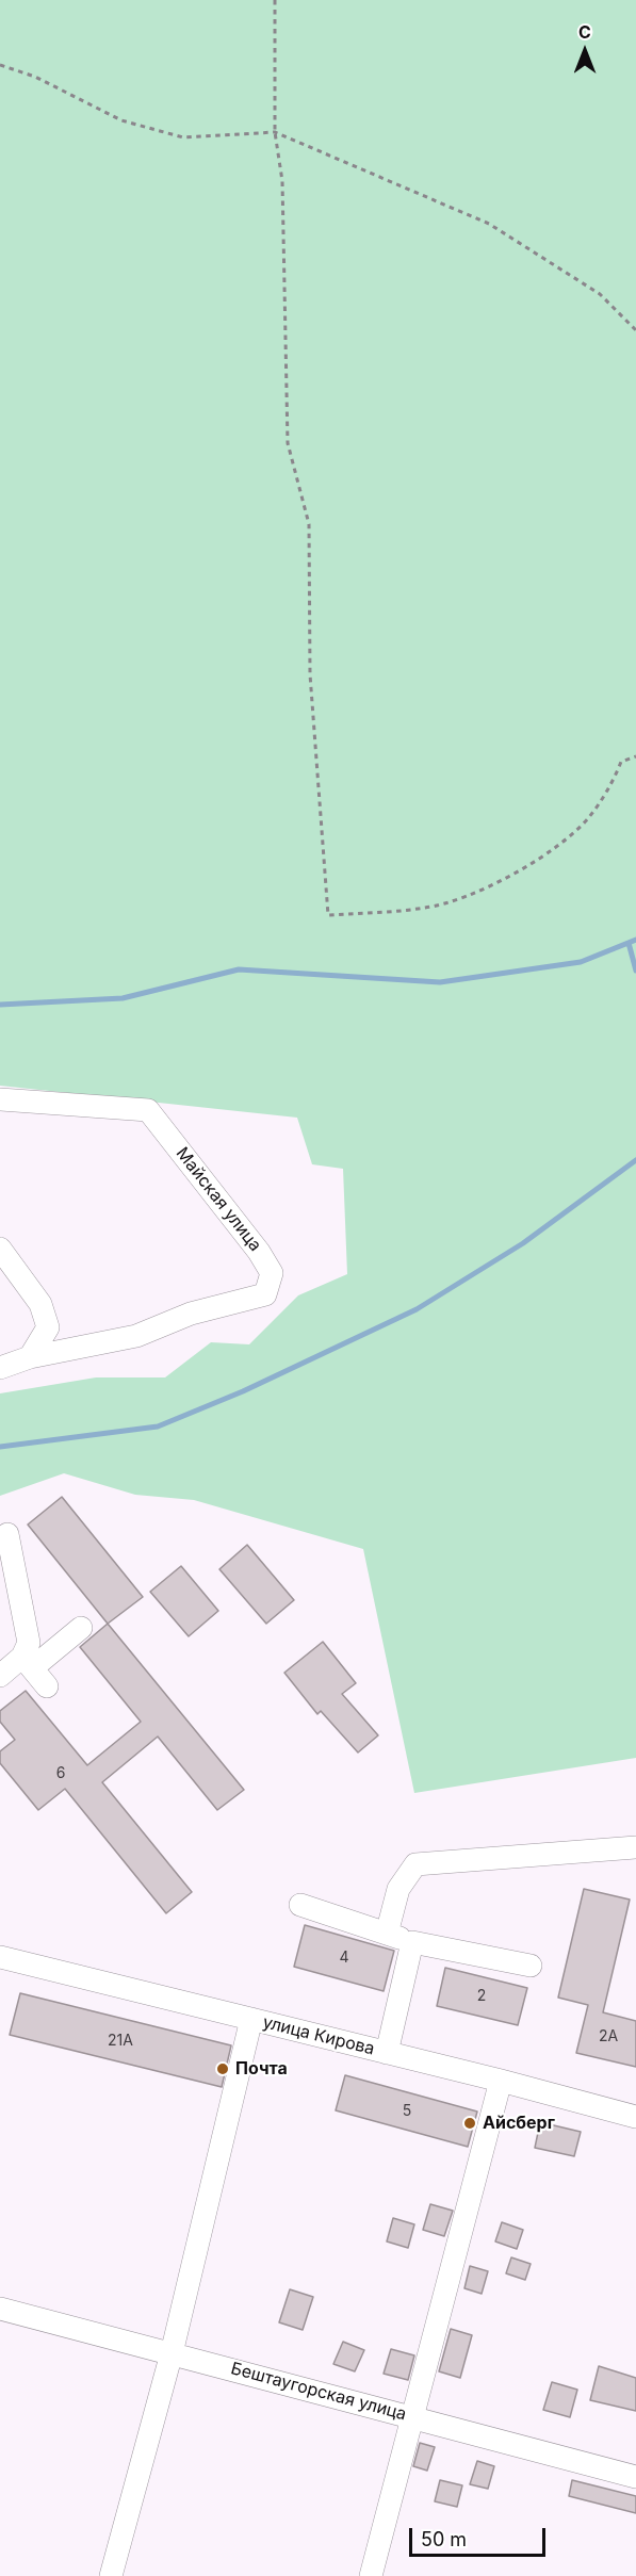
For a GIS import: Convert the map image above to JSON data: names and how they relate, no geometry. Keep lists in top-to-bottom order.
{
  "streets": {
    "street": ["Майская улица", "улица Кирова", "Бештаугорская улица"]
  },
  "places": ["Почта", "Айсберг"],
  "house_numbers": [
    "6",
    "4",
    "2",
    "2А",
    "21А",
    "5"
  ],
  "scale_bar": "50 m",
  "north": "top"
}
